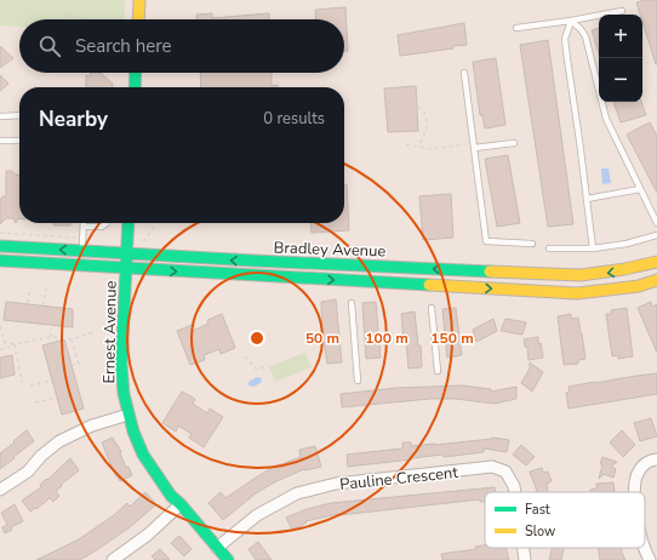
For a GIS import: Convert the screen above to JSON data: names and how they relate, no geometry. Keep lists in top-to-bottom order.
{
  "streets": {
    "main road": ["Bradley Avenue", "Ernest Avenue"],
    "street": ["Pauline Crescent"]
  },
  "crossings": [
    ["Bradley Avenue", "Ernest Avenue"],
    ["Ernest Avenue", "Pauline Crescent"]
  ],
  "legend": ["Fast", "Slow"],
  "page": {
    "map_buttons": ["+", "−"],
    "search": "Search here",
    "heading": ["Nearby", "0 results"]
  },
  "rings": ["50 m", "100 m", "150 m"]
}
